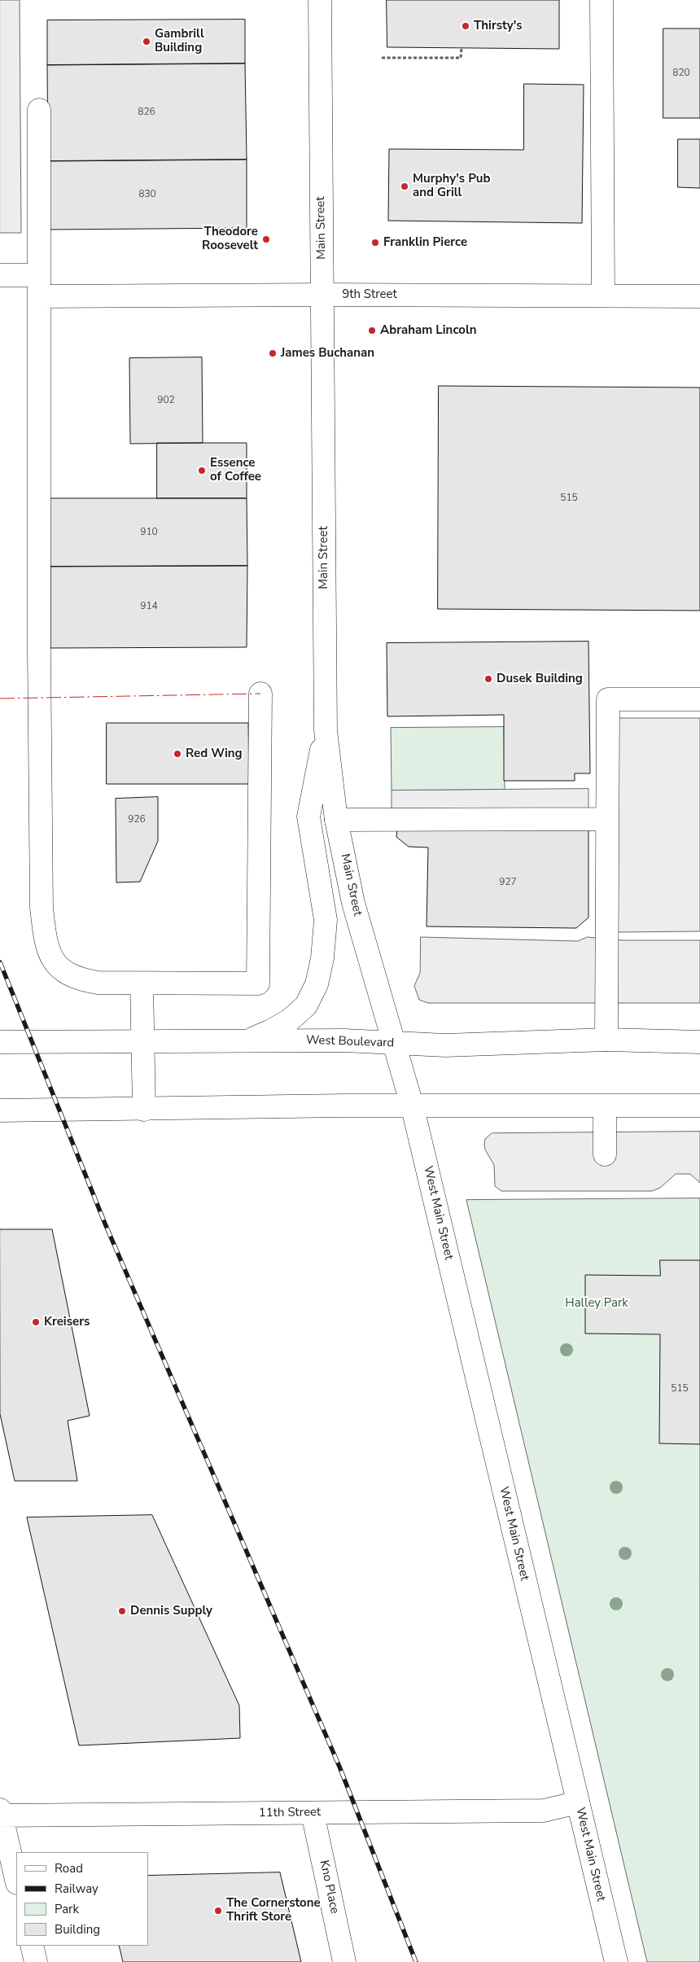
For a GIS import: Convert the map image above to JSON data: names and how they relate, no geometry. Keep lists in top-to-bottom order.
{
  "streets": {
    "main road": [
      "Main Street",
      "9th Street",
      "West Boulevard",
      "West Main Street",
      "11th Street",
      "Kno Place"
    ]
  },
  "crossings": [
    ["Main Street", "9th Street"],
    ["Main Street", "West Boulevard"],
    ["Main Street", "West Main Street"],
    ["West Main Street", "11th Street"],
    ["11th Street", "Kno Place"]
  ],
  "parks": ["Halley Park"],
  "places": [
    "Thirsty's",
    "Gambrill Building",
    "Murphy's Pub and Grill",
    "Theodore Roosevelt",
    "Franklin Pierce",
    "Abraham Lincoln",
    "James Buchanan",
    "Essence of Coffee",
    "Dusek Building",
    "Red Wing",
    "Kreisers",
    "Dennis Supply",
    "The Cornerstone Thrift Store"
  ],
  "house_numbers": [
    "820",
    "826",
    "830",
    "902",
    "515",
    "910",
    "914",
    "926",
    "927",
    "515"
  ],
  "legend": [
    "Road",
    "Railway",
    "Park",
    "Building"
  ]
}
